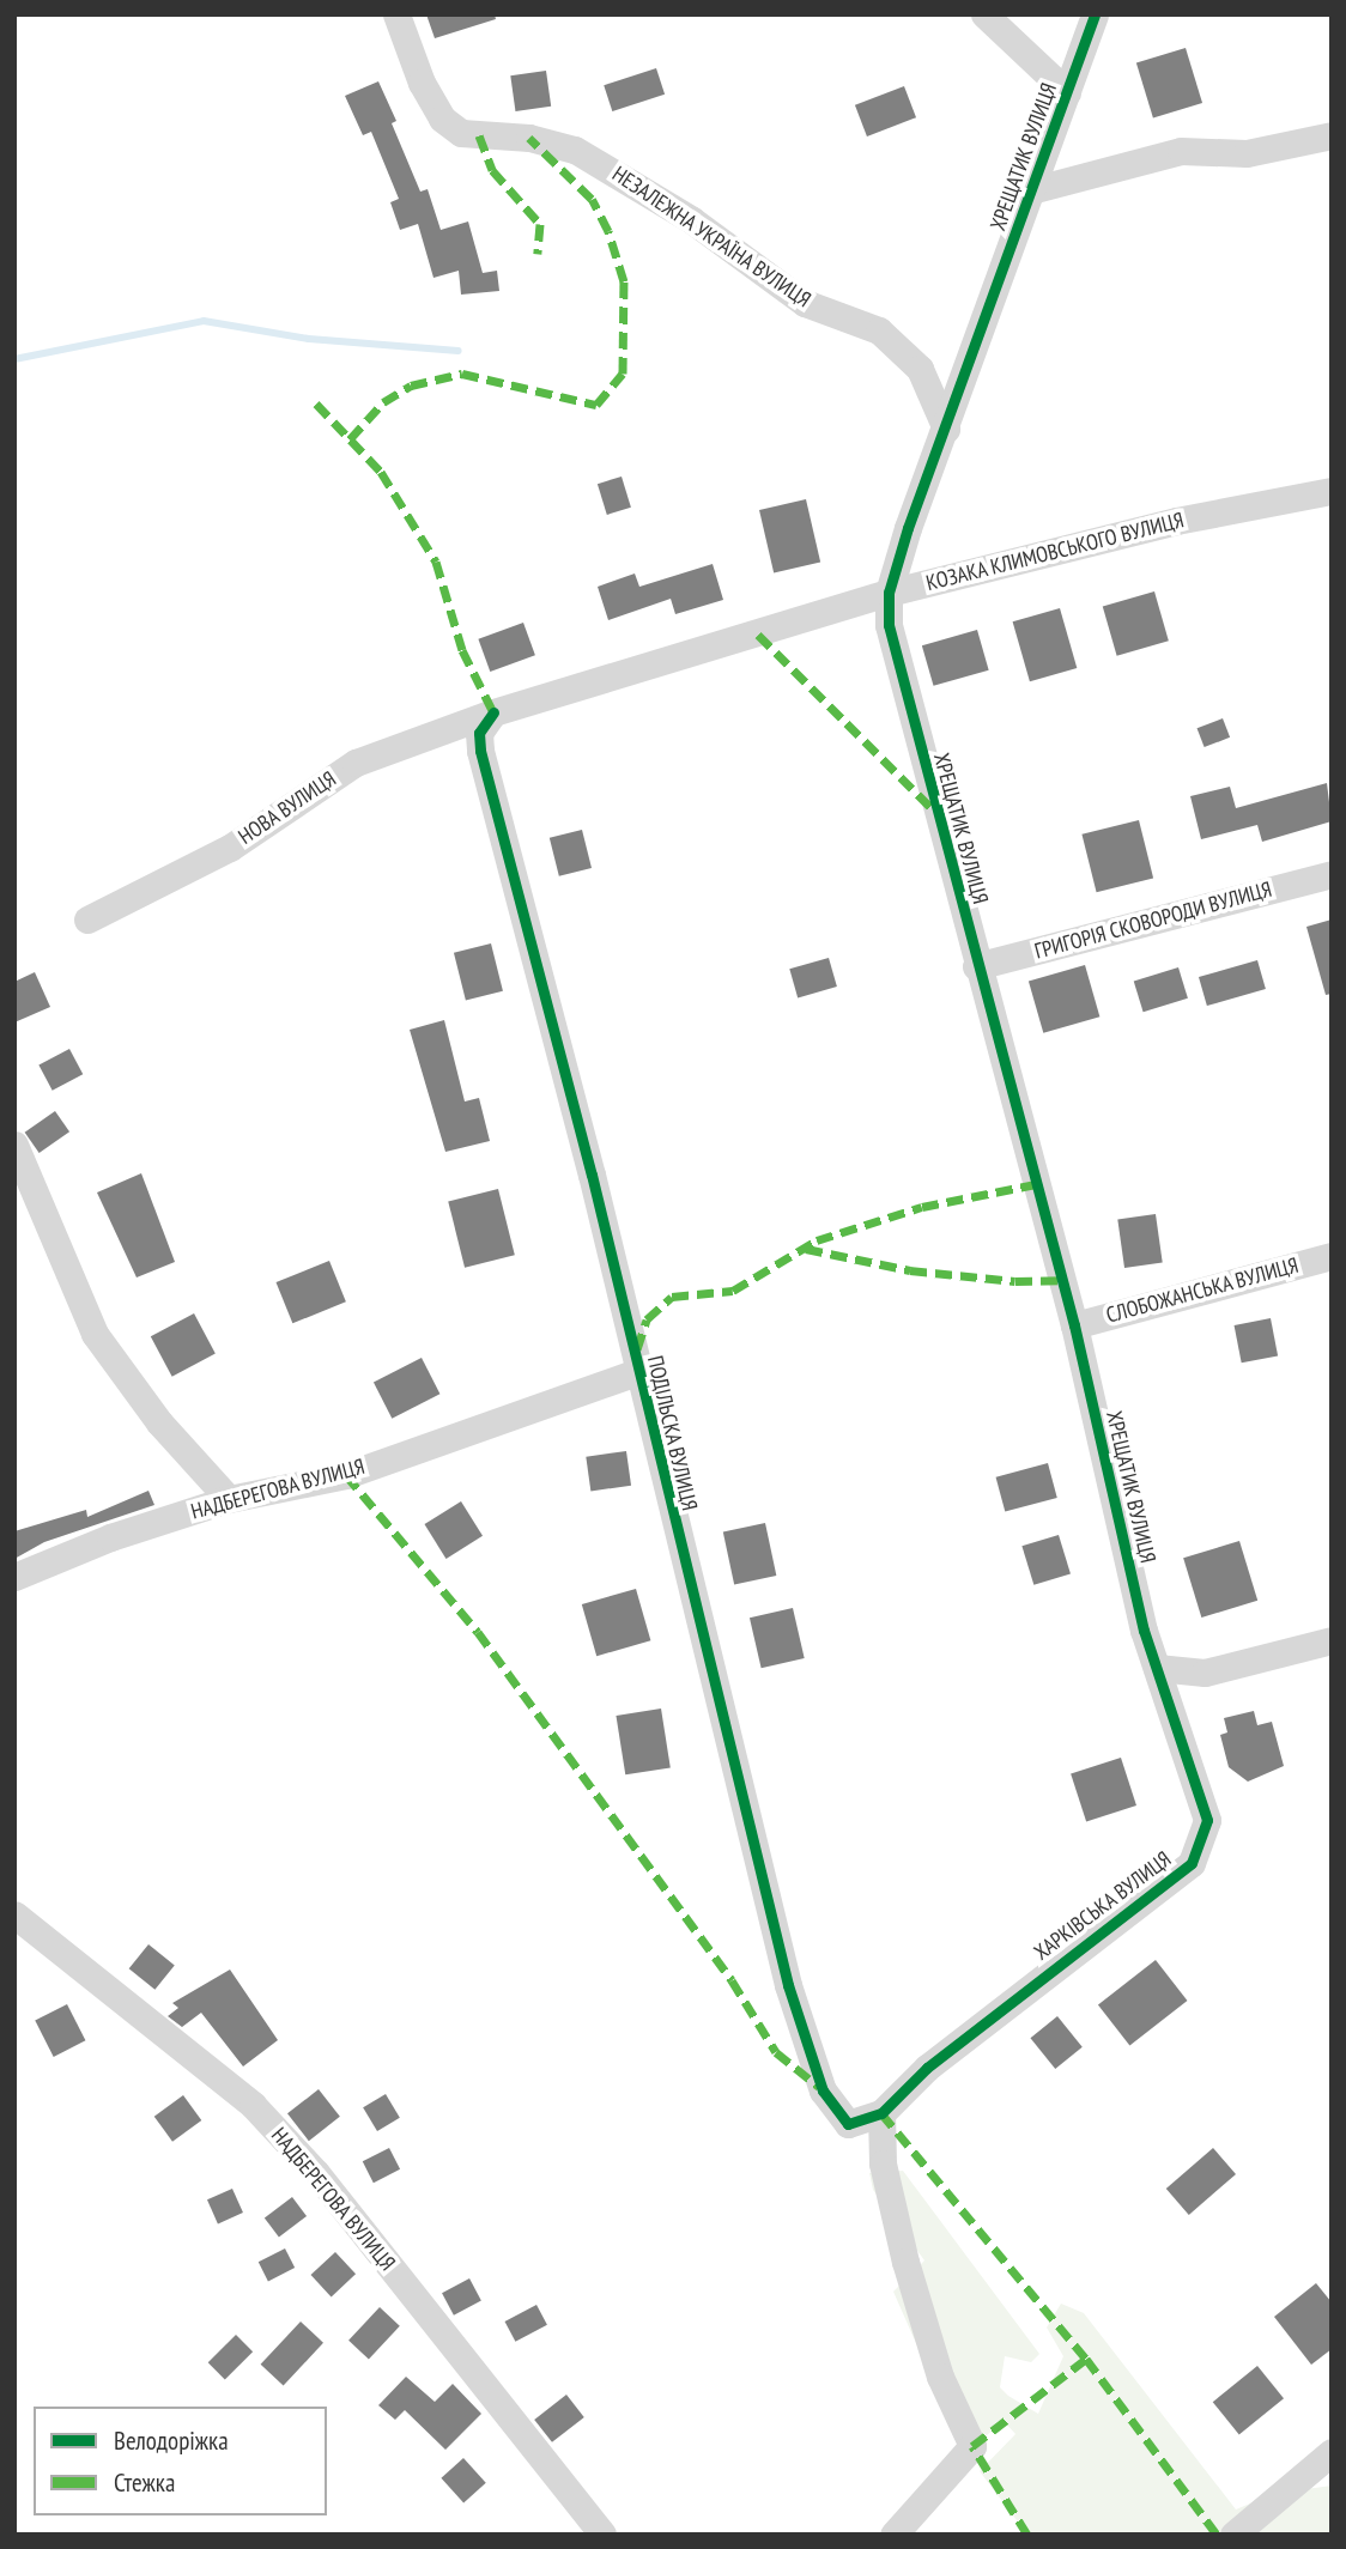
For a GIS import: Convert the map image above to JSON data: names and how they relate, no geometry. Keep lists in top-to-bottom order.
{
  "streets": {
    "street": [
      "ХРЕЩАТИК ВУЛИЦЯ",
      "НЕЗАЛЕЖНА УКРАЇНА ВУЛИЦЯ",
      "КОЗАКА КЛИМОВСЬКОГО ВУЛИЦЯ",
      "НОВА ВУЛИЦЯ",
      "ГРИГОРІЯ СКОВОРОДИ ВУЛИЦЯ",
      "СЛОБОЖАНСЬКА ВУЛИЦЯ",
      "ПОДІЛЬСКА ВУЛИЦЯ",
      "НАДБЕРЕГОВА ВУЛИЦЯ",
      "ХАРКІВСЬКА ВУЛИЦЯ"
    ]
  },
  "crossings": [
    ["ХРЕЩАТИК ВУЛИЦЯ", "НЕЗАЛЕЖНА УКРАЇНА ВУЛИЦЯ"],
    ["ХРЕЩАТИК ВУЛИЦЯ", "КОЗАКА КЛИМОВСЬКОГО ВУЛИЦЯ"],
    ["ХРЕЩАТИК ВУЛИЦЯ", "ГРИГОРІЯ СКОВОРОДИ ВУЛИЦЯ"],
    ["ХРЕЩАТИК ВУЛИЦЯ", "СЛОБОЖАНСЬКА ВУЛИЦЯ"],
    ["ХРЕЩАТИК ВУЛИЦЯ", "ХАРКІВСЬКА ВУЛИЦЯ"],
    ["КОЗАКА КЛИМОВСЬКОГО ВУЛИЦЯ", "НОВА ВУЛИЦЯ"],
    ["КОЗАКА КЛИМОВСЬКОГО ВУЛИЦЯ", "ПОДІЛЬСКА ВУЛИЦЯ"],
    ["НОВА ВУЛИЦЯ", "ПОДІЛЬСКА ВУЛИЦЯ"],
    ["ПОДІЛЬСКА ВУЛИЦЯ", "НАДБЕРЕГОВА ВУЛИЦЯ"],
    ["ПОДІЛЬСКА ВУЛИЦЯ", "ХАРКІВСЬКА ВУЛИЦЯ"]
  ],
  "legend": ["Велодоріжка", "Стежка"]
}
